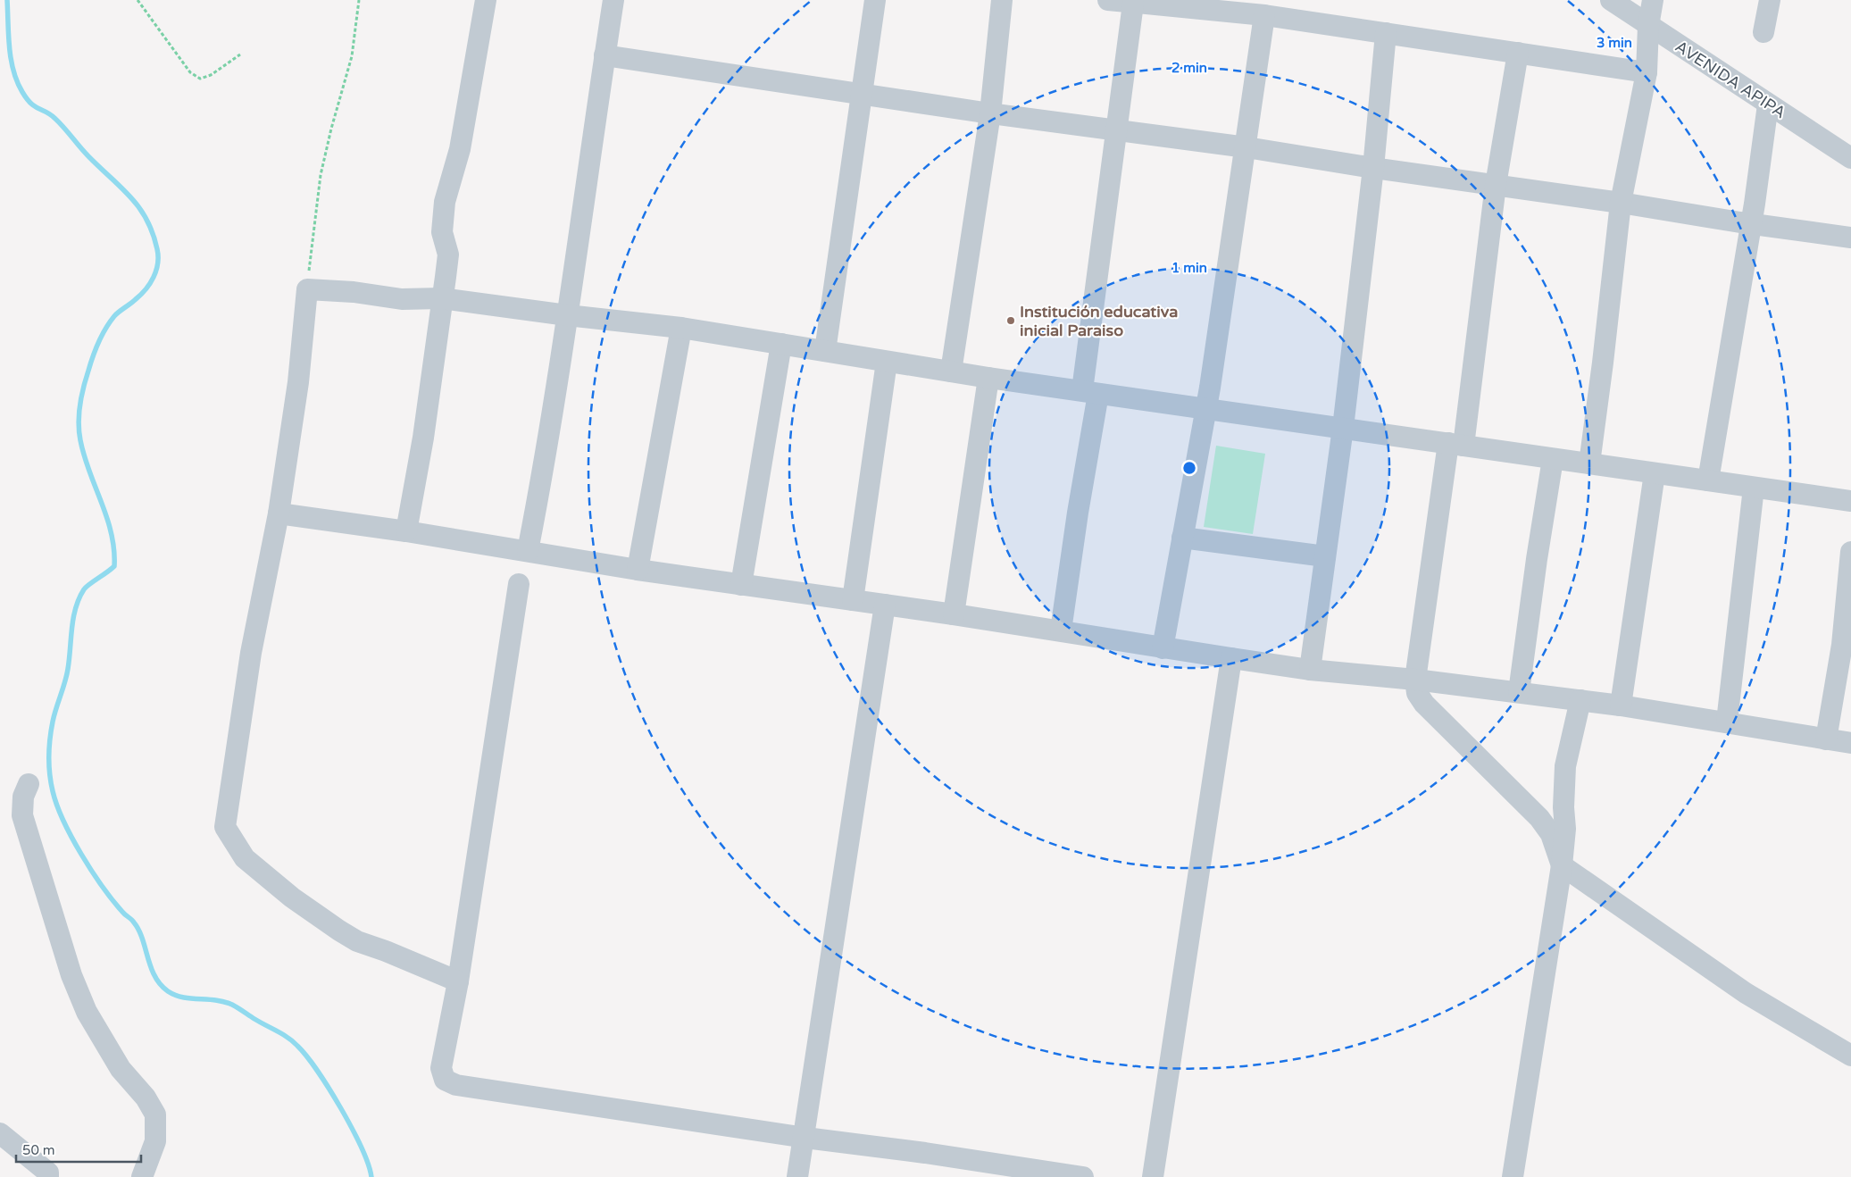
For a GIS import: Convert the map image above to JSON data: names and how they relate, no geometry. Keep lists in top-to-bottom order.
{
  "streets": {
    "street": ["AVENIDA APIPA"]
  },
  "places": ["Institución educativa inicial Paraiso"],
  "scale_bar": "50 m",
  "rings": ["3 min", "2 min", "1 min"]
}
